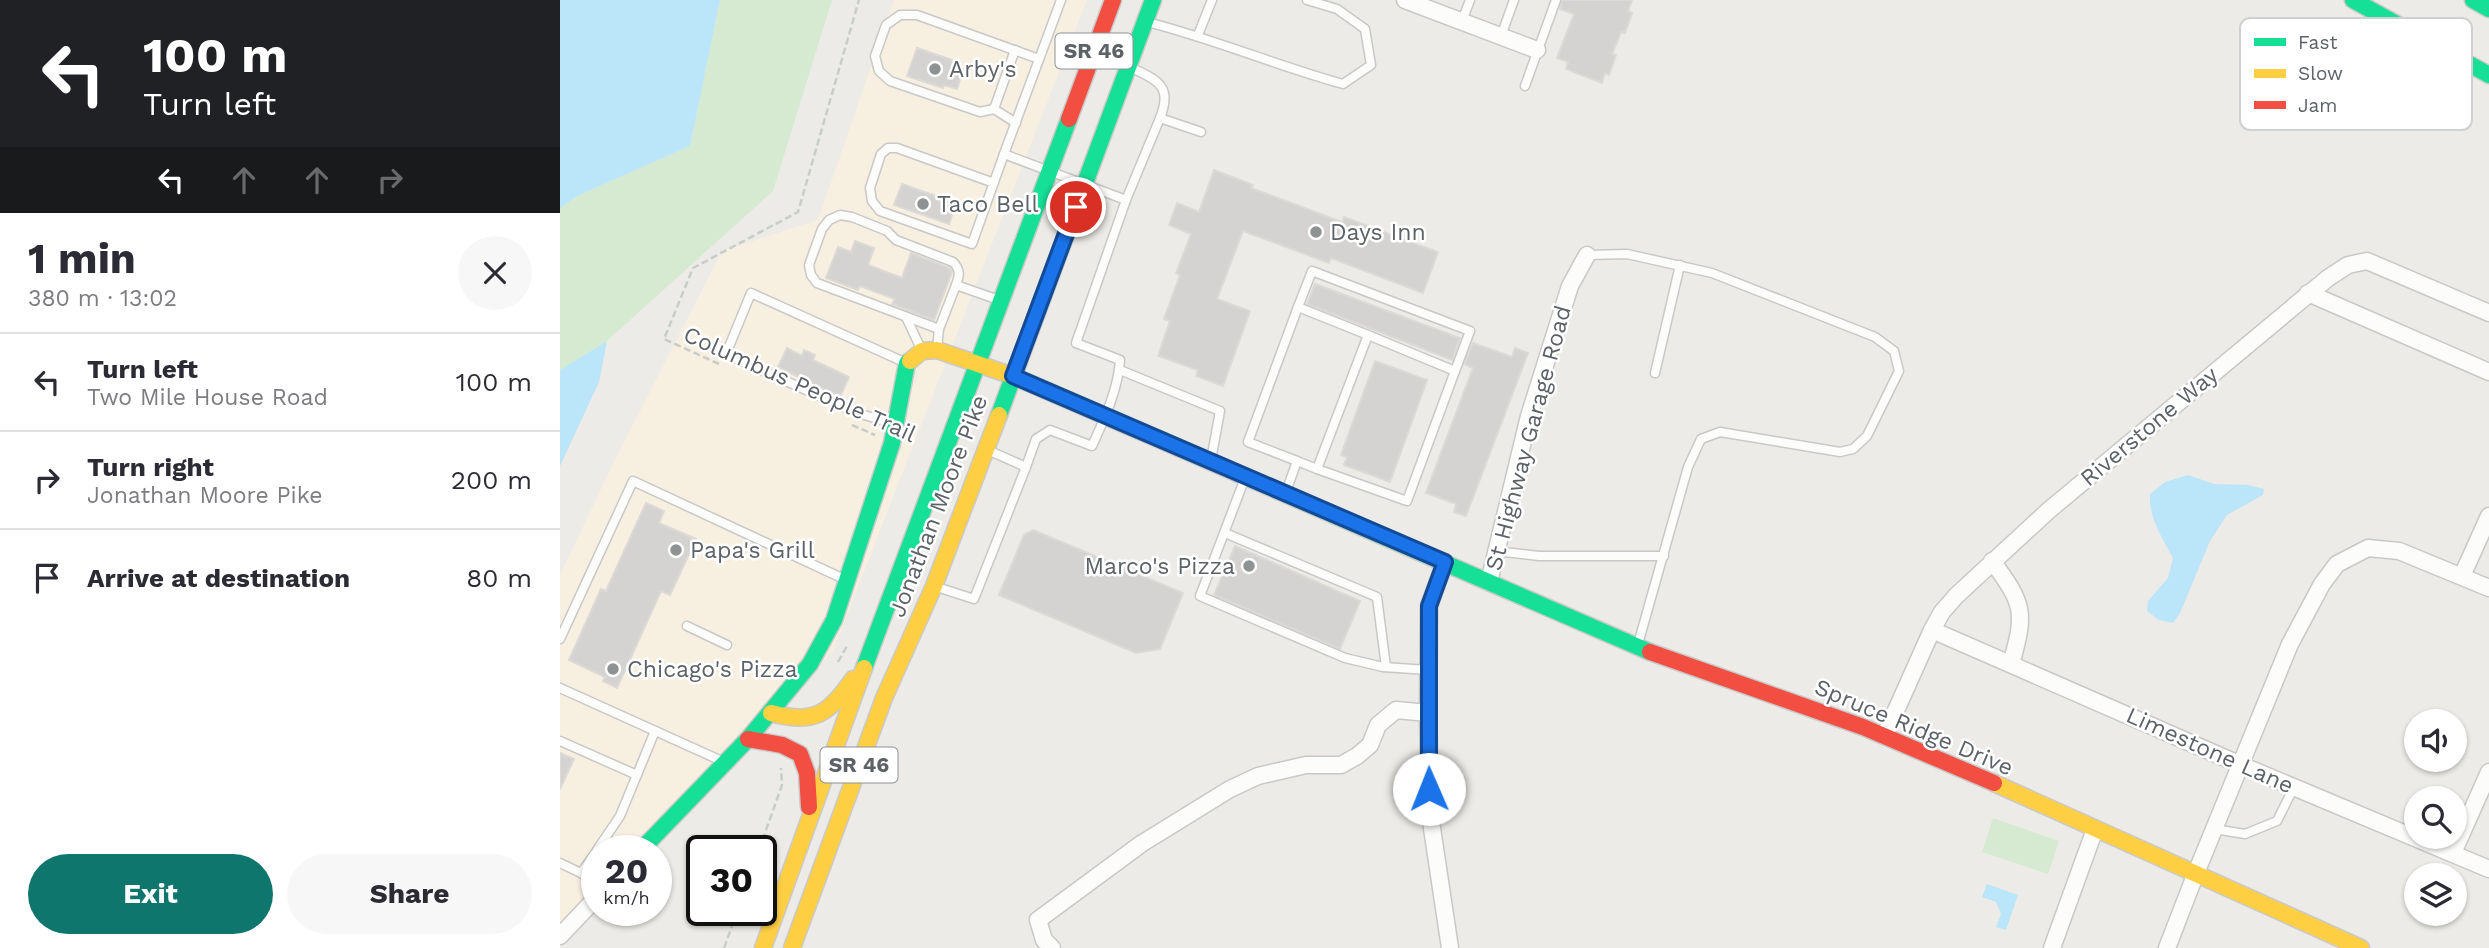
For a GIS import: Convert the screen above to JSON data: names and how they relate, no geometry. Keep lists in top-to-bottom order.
{
  "streets": {
    "main road": ["SR 46", "Jonathan Moore Pike", "Spruce Ridge Drive"],
    "street": ["Riverstone Way", "St Highway Garage Road", "Limestone Lane"],
    "path": ["Columbus People Trail"]
  },
  "crossings": [
    ["Riverstone Way", "Spruce Ridge Drive"],
    ["Riverstone Way", "Limestone Lane"],
    ["St Highway Garage Road", "Spruce Ridge Drive"],
    ["Jonathan Moore Pike", "Spruce Ridge Drive"]
  ],
  "places": [
    "Arby's",
    "Taco Bell",
    "Days Inn",
    "Papa's Grill",
    "Marco's Pizza",
    "Chicago's Pizza"
  ],
  "legend": ["Fast", "Slow", "Jam"],
  "page": {
    "turn": ["100 m", "Turn left"],
    "heading": ["1 min", "380 m · 13:02"],
    "list": [
      {
        "name": "Turn left",
        "note": "Two Mile House Road",
        "value": "100 m"
      },
      {
        "name": "Turn right",
        "note": "Jonathan Moore Pike",
        "value": "200 m"
      },
      {
        "name": "Arrive at destination",
        "value": "80 m"
      }
    ],
    "speed": "20 km/h",
    "limit": "30",
    "buttons": ["Exit", "Share"]
  }
}
